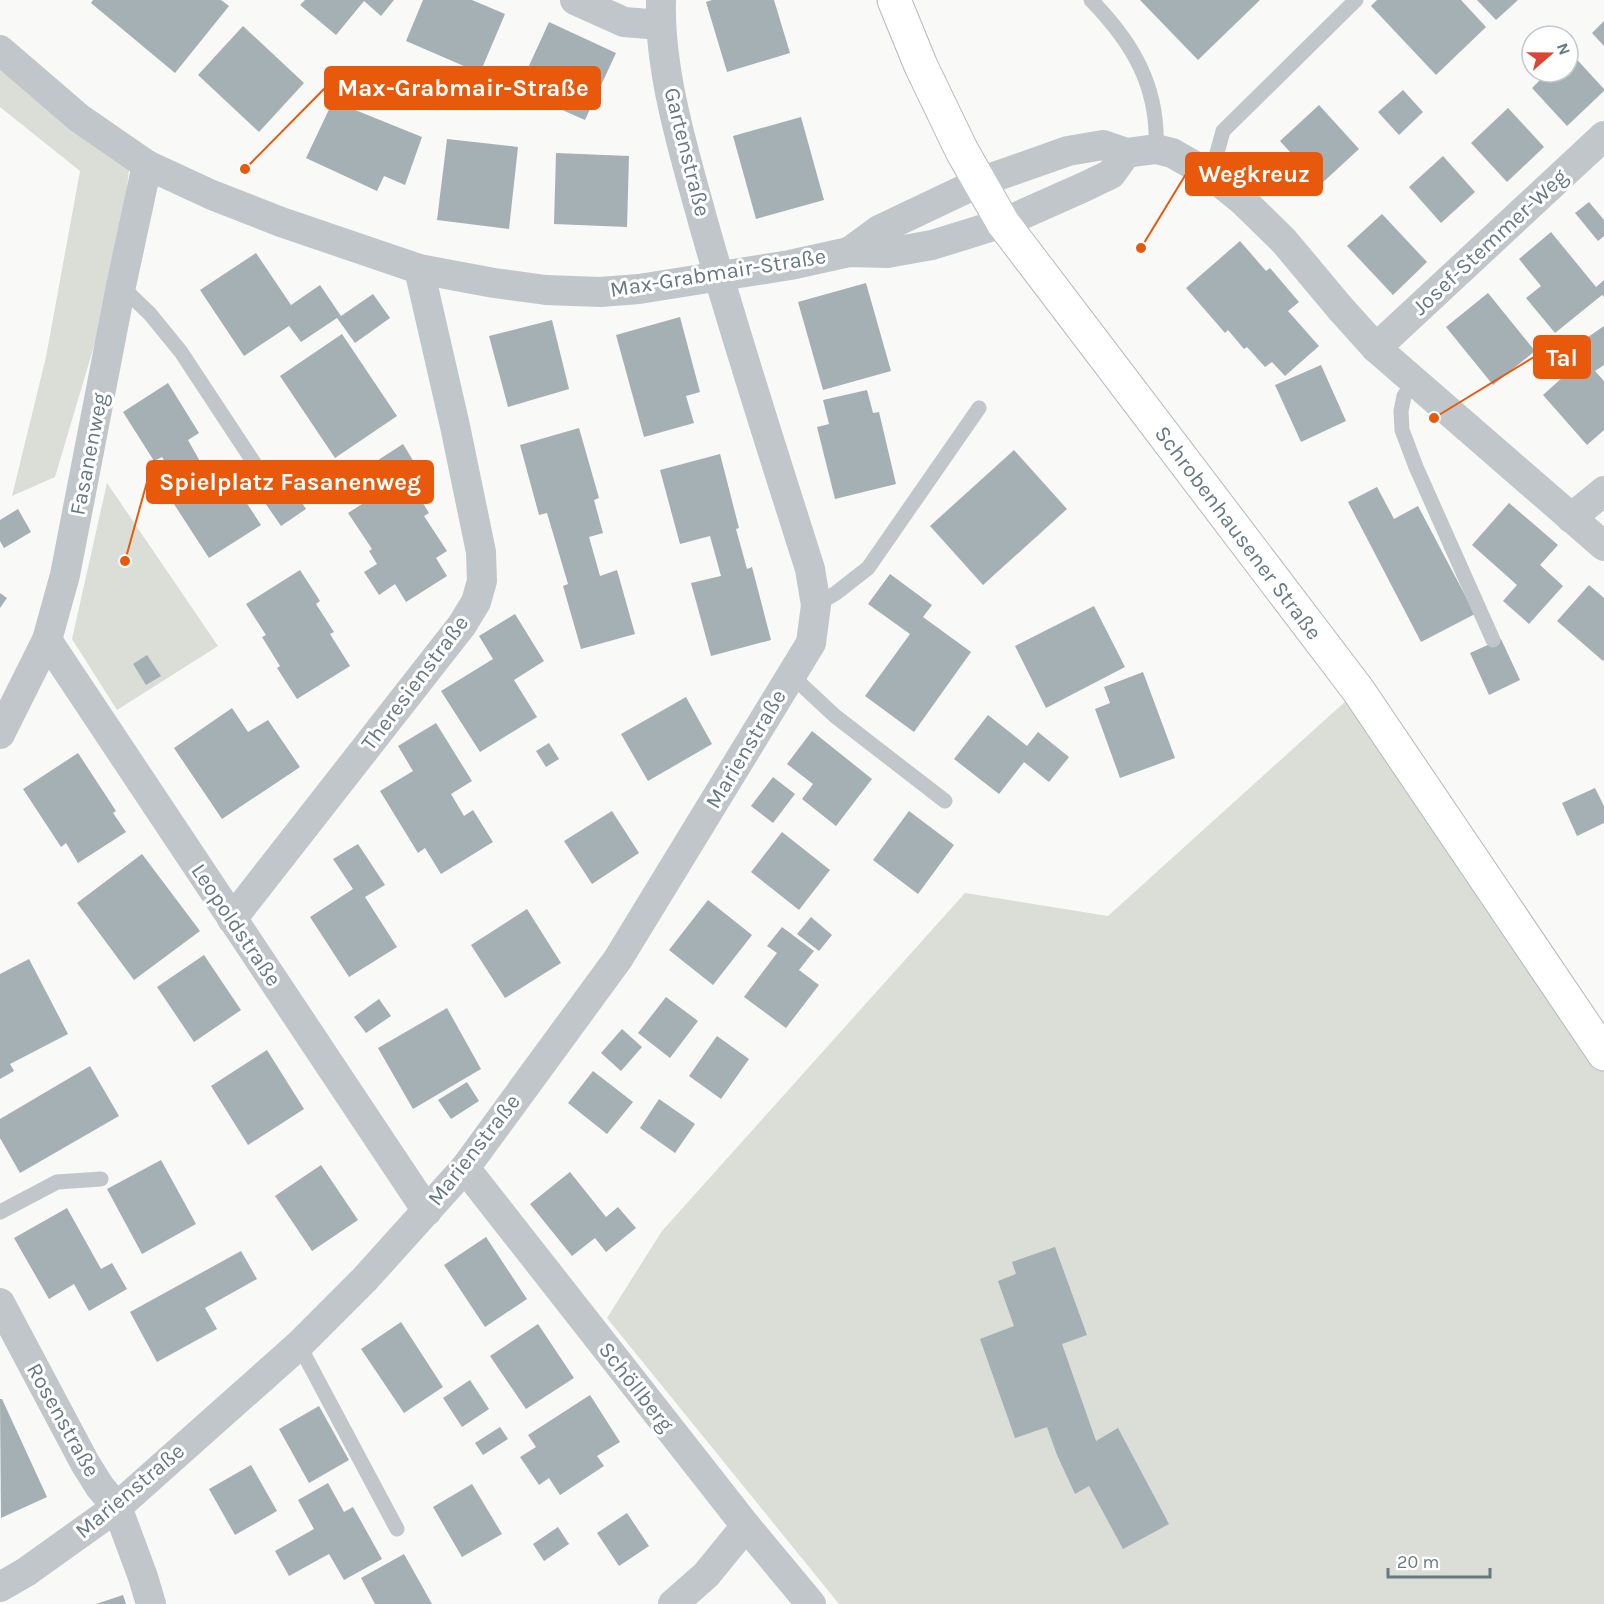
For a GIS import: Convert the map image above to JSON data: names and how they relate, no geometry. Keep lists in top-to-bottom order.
{
  "streets": {
    "main road": ["Schrobenhausener Straße"],
    "street": [
      "Gartenstraße",
      "Josef-Stemmer-Weg",
      "Max-Grabmair-Straße",
      "Fasanenweg",
      "Theresienstraße",
      "Marienstraße",
      "Leopoldstraße",
      "Schöllberg",
      "Rosenstraße"
    ]
  },
  "crossings": [
    ["Gartenstraße", "Max-Grabmair-Straße"],
    ["Gartenstraße", "Marienstraße"],
    ["Max-Grabmair-Straße", "Fasanenweg"],
    ["Max-Grabmair-Straße", "Schrobenhausener Straße"],
    ["Max-Grabmair-Straße", "Theresienstraße"],
    ["Max-Grabmair-Straße", "Marienstraße"],
    ["Fasanenweg", "Leopoldstraße"],
    ["Theresienstraße", "Leopoldstraße"],
    ["Marienstraße", "Leopoldstraße"],
    ["Marienstraße", "Schöllberg"],
    ["Marienstraße", "Rosenstraße"]
  ],
  "places": [
    "Max-Grabmair-Straße",
    "Wegkreuz",
    "Tal",
    "Spielplatz Fasanenweg"
  ],
  "scale_bar": "20 m",
  "north": "right"
}
